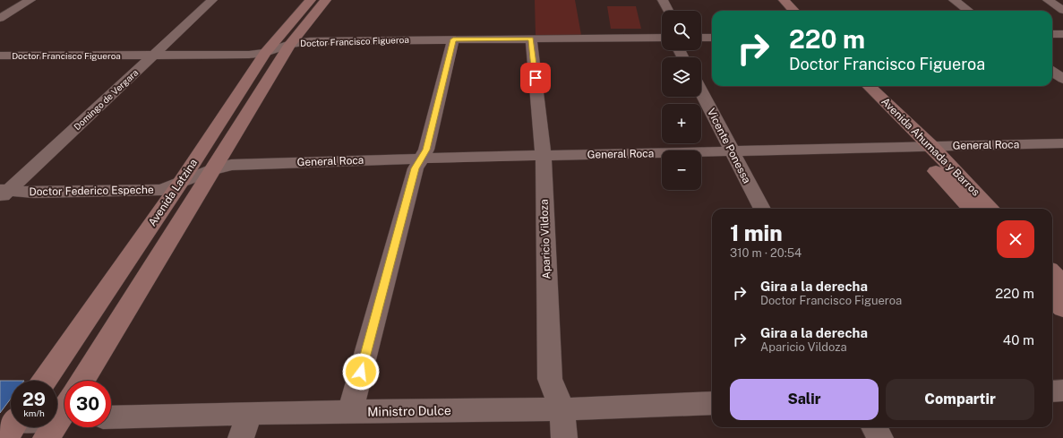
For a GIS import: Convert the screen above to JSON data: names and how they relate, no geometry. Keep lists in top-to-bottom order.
{
  "streets": {
    "street": [
      "Doctor Francisco Figueroa",
      "Domingo de Vergara",
      "General Roca",
      "Vicente Ponessa",
      "Avenida Ahumada y Barros",
      "Doctor Federico Espeche",
      "Avenida Latzina",
      "Aparicio Vildoza",
      "Ministro Dulce"
    ]
  },
  "crossings": [
    ["Doctor Francisco Figueroa", "Domingo de Vergara"],
    ["Doctor Francisco Figueroa", "Avenida Latzina"],
    ["Doctor Francisco Figueroa", "Aparicio Vildoza"],
    ["Domingo de Vergara", "Doctor Federico Espeche"],
    ["General Roca", "Vicente Ponessa"],
    ["General Roca", "Avenida Ahumada y Barros"],
    ["General Roca", "Doctor Federico Espeche"],
    ["General Roca", "Avenida Latzina"],
    ["General Roca", "Aparicio Vildoza"],
    ["Doctor Federico Espeche", "Avenida Latzina"],
    ["Aparicio Vildoza", "Ministro Dulce"]
  ],
  "page": {
    "map_buttons": ["+", "−"],
    "turn": ["220 m", "Doctor Francisco Figueroa"],
    "heading": ["1 min", "310 m · 20:54"],
    "list": [
      {
        "name": "Gira a la derecha",
        "note": "Doctor Francisco Figueroa",
        "value": "220 m"
      },
      {
        "name": "Gira a la derecha",
        "note": "Aparicio Vildoza",
        "value": "40 m"
      }
    ],
    "buttons": ["Salir", "Compartir"],
    "speed": "29 km/h",
    "limit": "30"
  }
}
